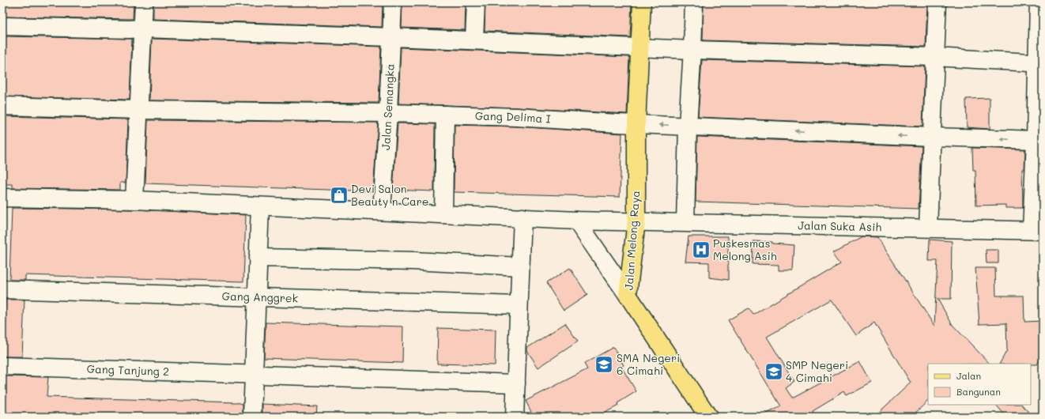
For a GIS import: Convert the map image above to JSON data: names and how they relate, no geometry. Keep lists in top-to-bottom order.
{
  "streets": {
    "main road": ["Jalan Melong Raya"],
    "street": [
      "Jalan Semangka",
      "Gang Delima I",
      "Jalan Suka Asih",
      "Gang Anggrek",
      "Gang Tanjung 2"
    ]
  },
  "crossings": [
    ["Jalan Semangka", "Gang Delima I"],
    ["Jalan Semangka", "Jalan Suka Asih"],
    ["Gang Delima I", "Jalan Melong Raya"],
    ["Jalan Suka Asih", "Jalan Melong Raya"]
  ],
  "places": {
    "shop": ["Devi Salon Beauty n Care"],
    "hospital": ["Puskesmas Melong Asih"],
    "school or university": ["SMA Negeri 6 Cimahi", "SMP Negeri 4 Cimahi"]
  },
  "legend": ["Jalan", "Bangunan"]
}
